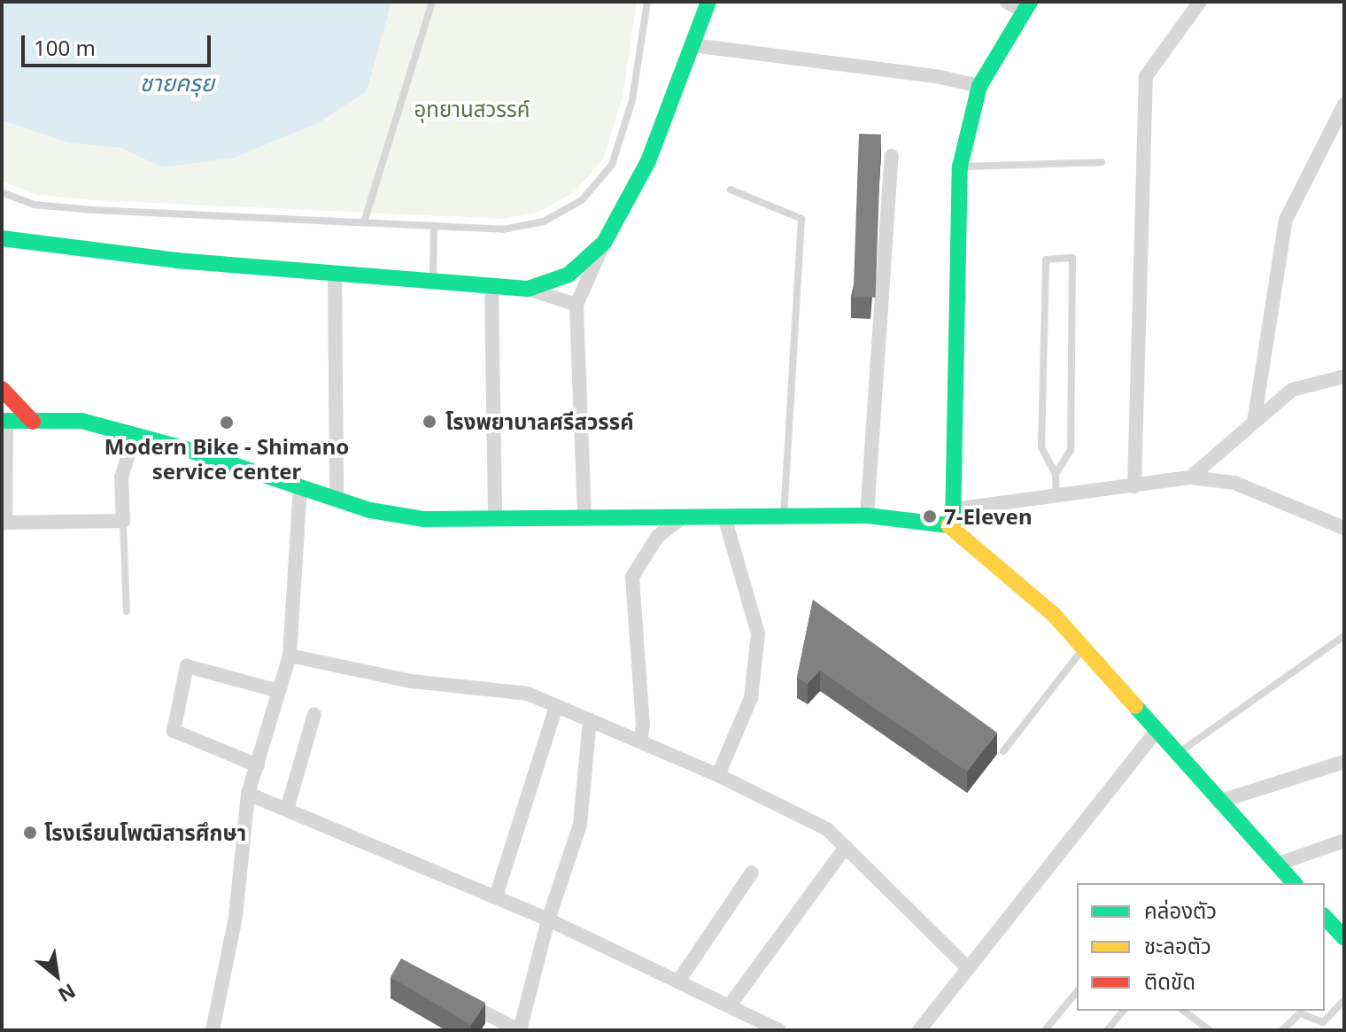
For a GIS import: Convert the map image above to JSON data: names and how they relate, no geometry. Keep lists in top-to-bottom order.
{
  "water": ["ชายครุย"],
  "parks": ["อุทยานสวรรค์"],
  "places": [
    "โรงพยาบาลศรีสวรรค์",
    "Modern Bike - Shimano service center",
    "7-Eleven",
    "โรงเรียนโพฒิสารศึกษา"
  ],
  "legend": ["คล่องตัว", "ชะลอตัว", "ติดขัด"],
  "scale_bar": "100 m",
  "north": "bottom right"
}
